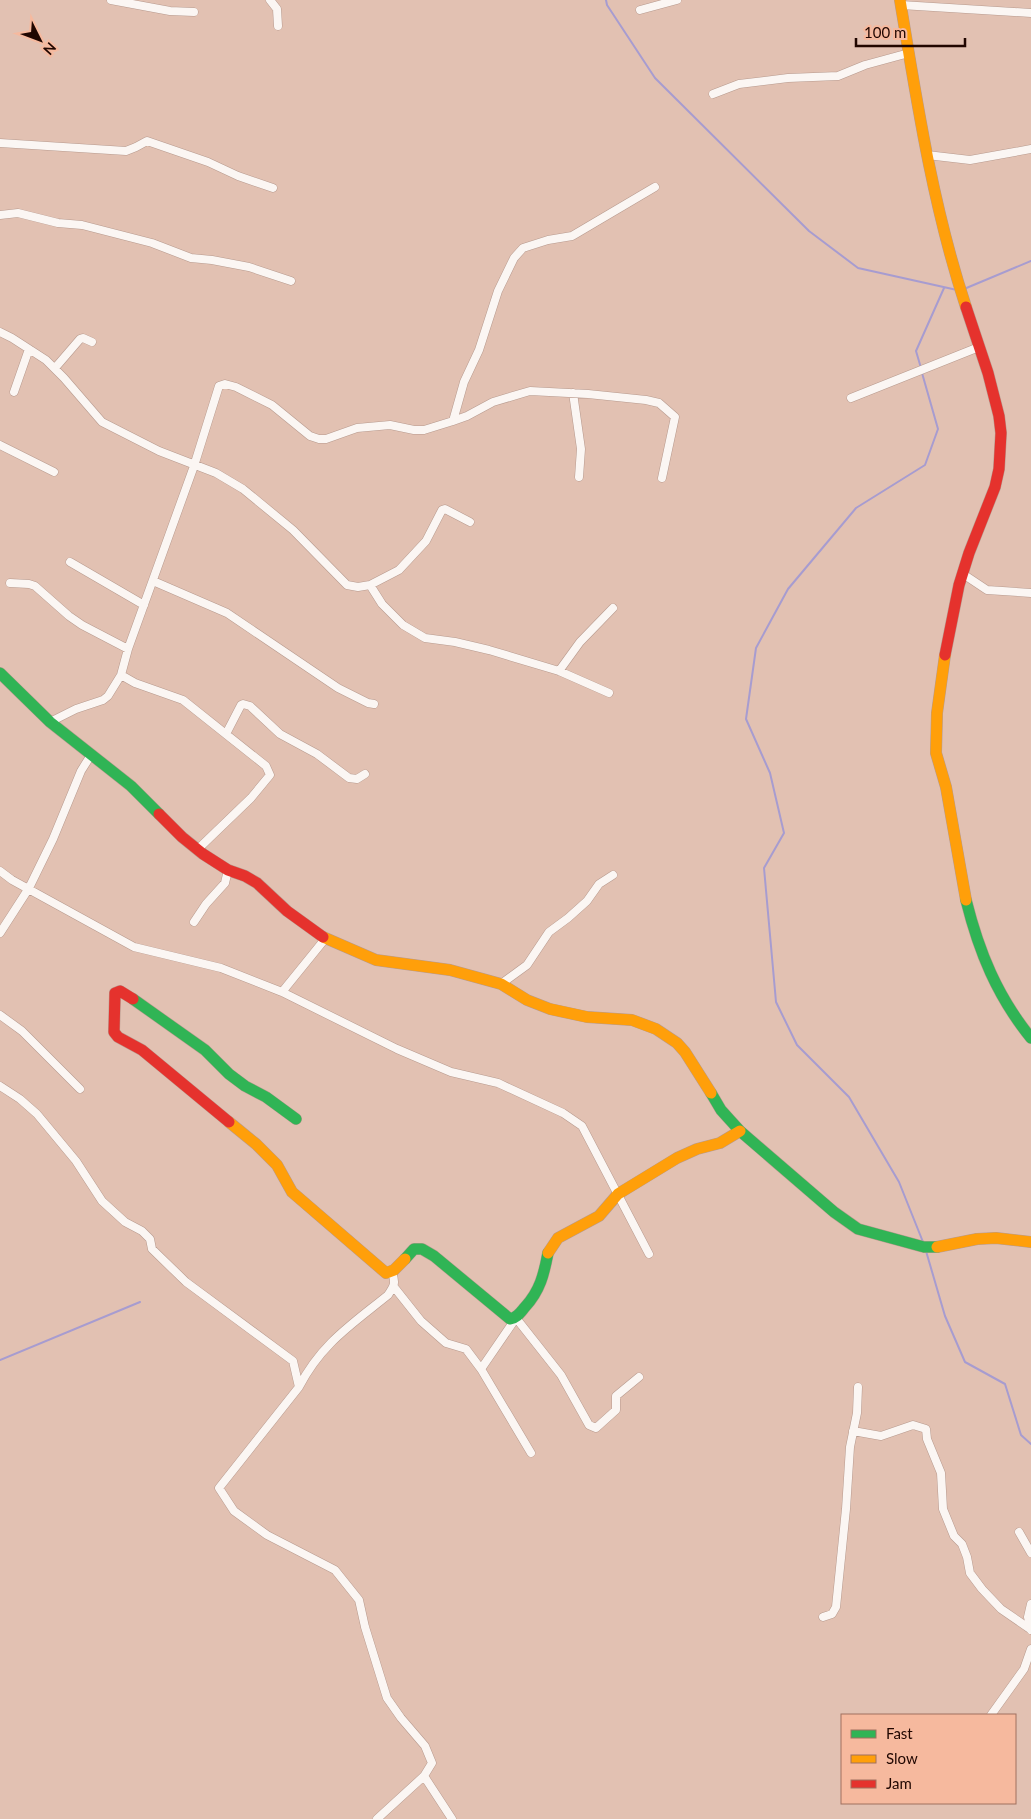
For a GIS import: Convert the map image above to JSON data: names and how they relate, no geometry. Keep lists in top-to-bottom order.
{
  "legend": ["Fast", "Slow", "Jam"],
  "scale_bar": "100 m",
  "north": "bottom right"
}
